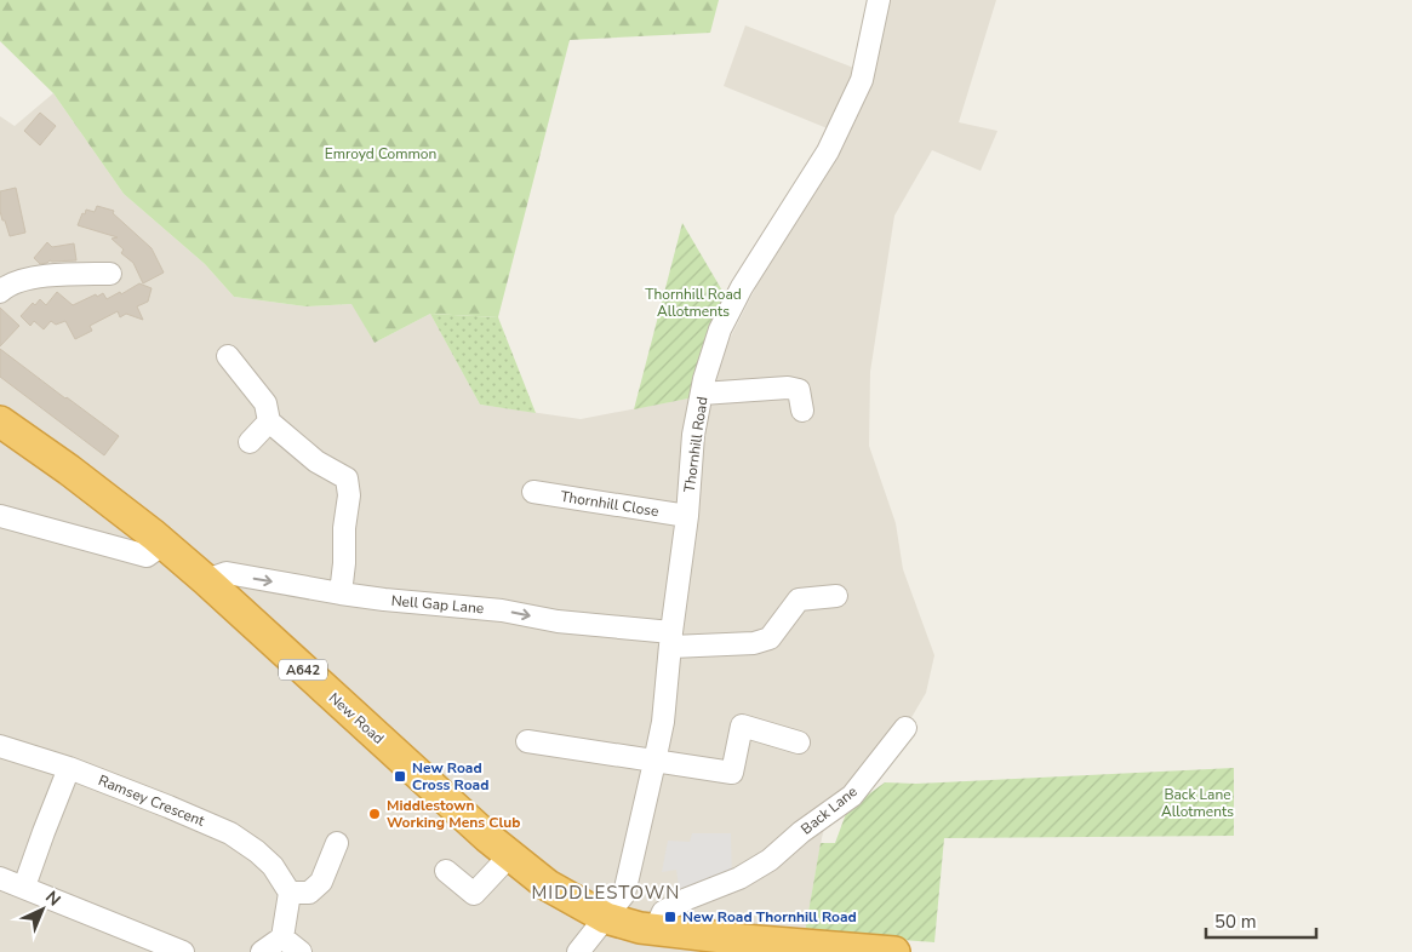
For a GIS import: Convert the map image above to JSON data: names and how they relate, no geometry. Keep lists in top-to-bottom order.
{
  "streets": {
    "highway": ["A642", "New Road"],
    "street": [
      "Thornhill Road",
      "Thornhill Close",
      "Nell Gap Lane",
      "Ramsey Crescent",
      "Back Lane"
    ]
  },
  "crossings": [
    ["Thornhill Road", "Thornhill Close"],
    ["Thornhill Road", "Nell Gap Lane"],
    ["Thornhill Road", "New Road"],
    ["Nell Gap Lane", "New Road"],
    ["New Road", "Back Lane"]
  ],
  "one_way": ["Nell Gap Lane"],
  "districts": ["MIDDLESTOWN"],
  "parks": ["Emroyd Common", "Thornhill Road Allotments", "Back Lane Allotments"],
  "places": {
    "transit": ["New Road Cross Road", "New Road Thornhill Road"],
    "other": ["Middlestown Working Mens Club"]
  },
  "scale_bar": "50 m",
  "north": "top right"
}
